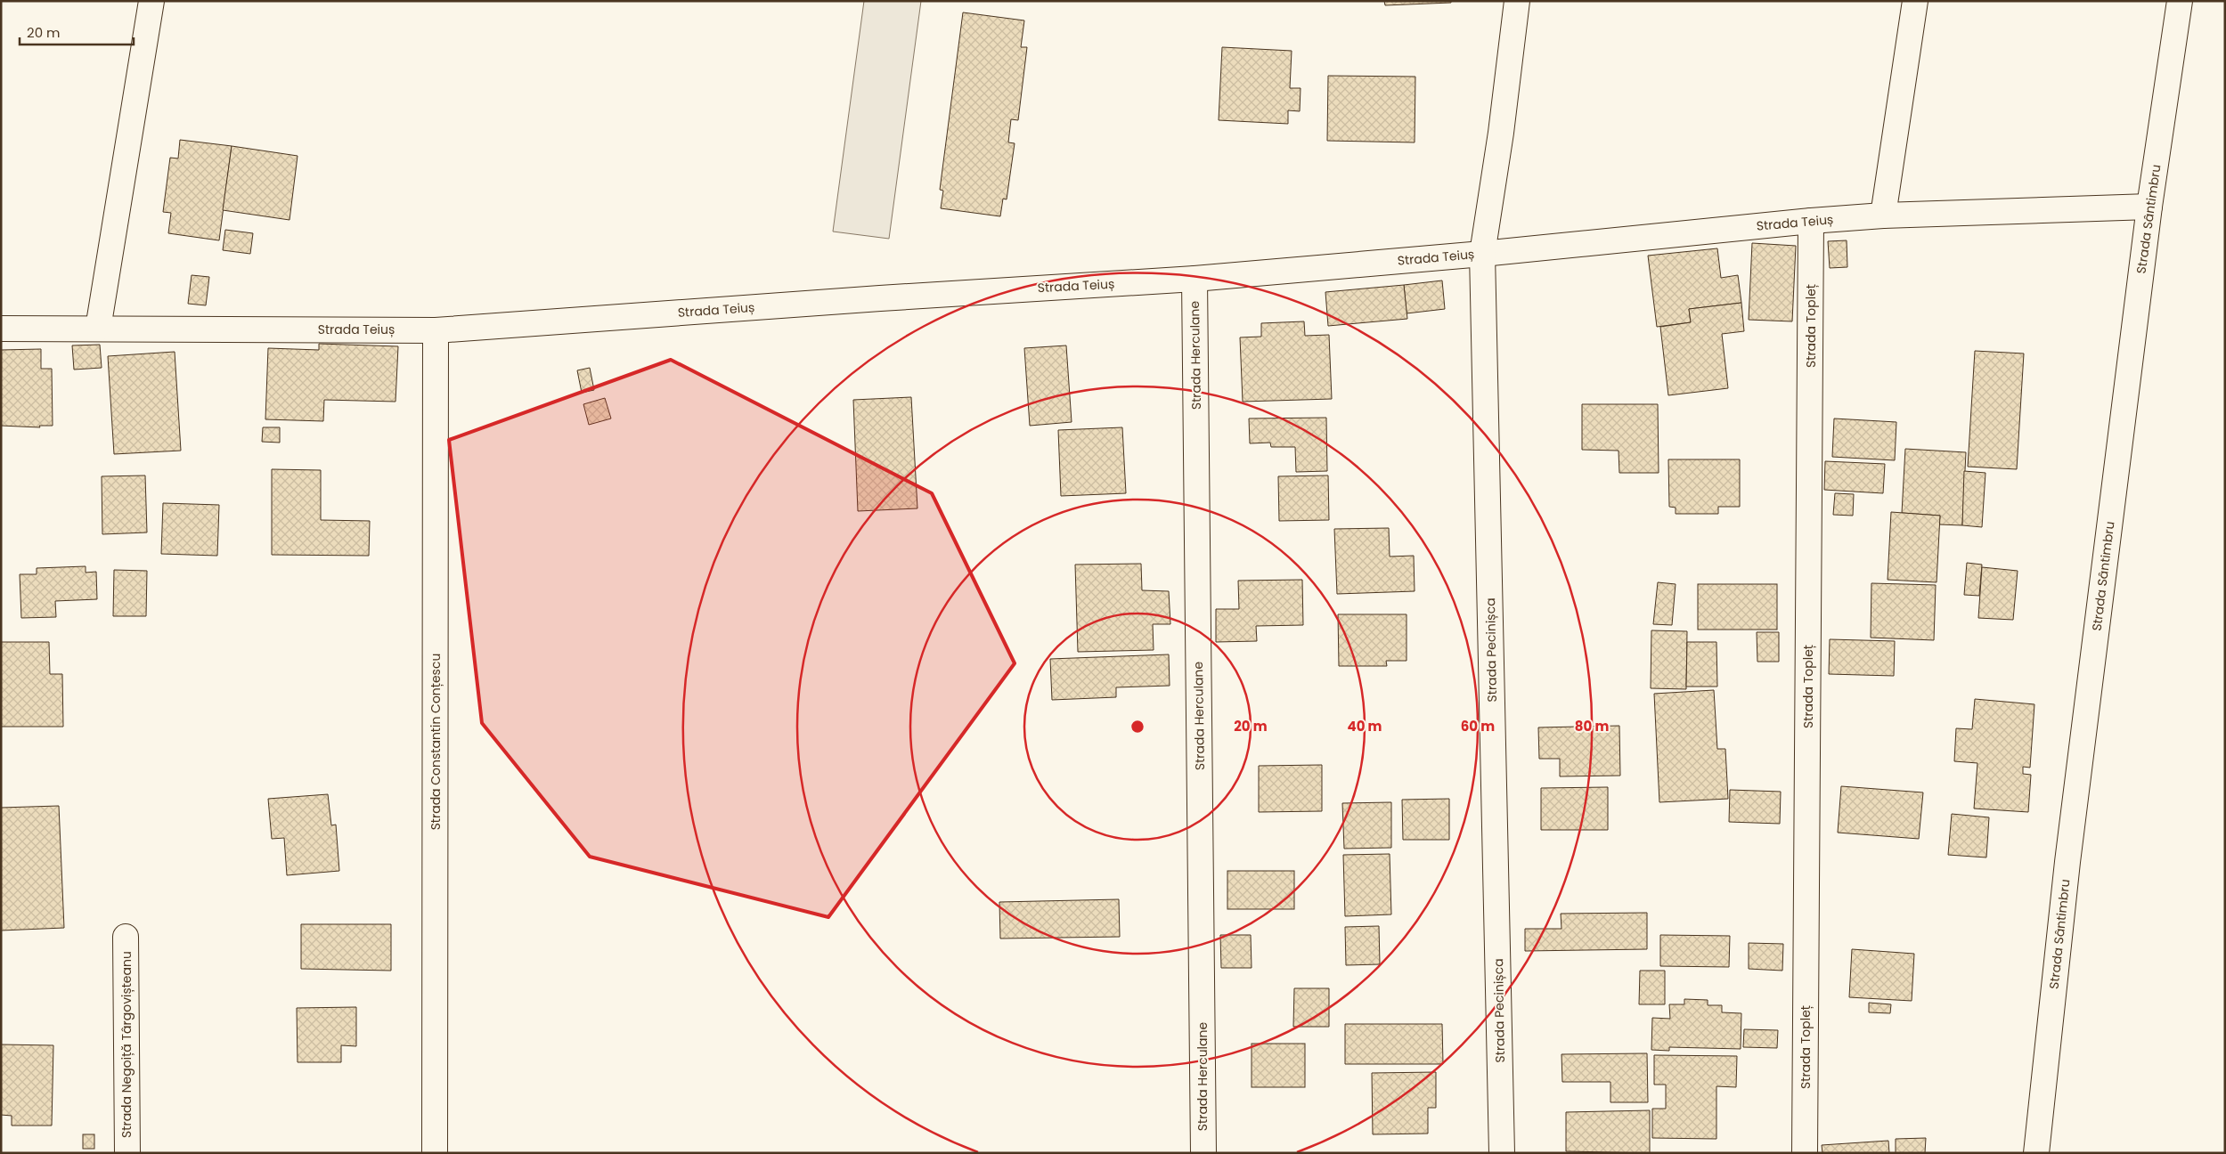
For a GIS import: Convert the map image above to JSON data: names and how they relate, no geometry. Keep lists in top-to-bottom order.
{
  "streets": {
    "street": [
      "Strada Sântimbru",
      "Strada Teiuș",
      "Strada Topleț",
      "Strada Herculane",
      "Strada Pecinișca",
      "Strada Constantin Conțescu",
      "Strada Negoiță Târgovișteanu"
    ]
  },
  "crossings": [
    ["Strada Sântimbru", "Strada Teiuș"],
    ["Strada Teiuș", "Strada Topleț"],
    ["Strada Teiuș", "Strada Herculane"],
    ["Strada Teiuș", "Strada Pecinișca"],
    ["Strada Teiuș", "Strada Constantin Conțescu"]
  ],
  "scale_bar": "20 m",
  "rings": [
    "20 m",
    "40 m",
    "60 m",
    "80 m"
  ]
}
